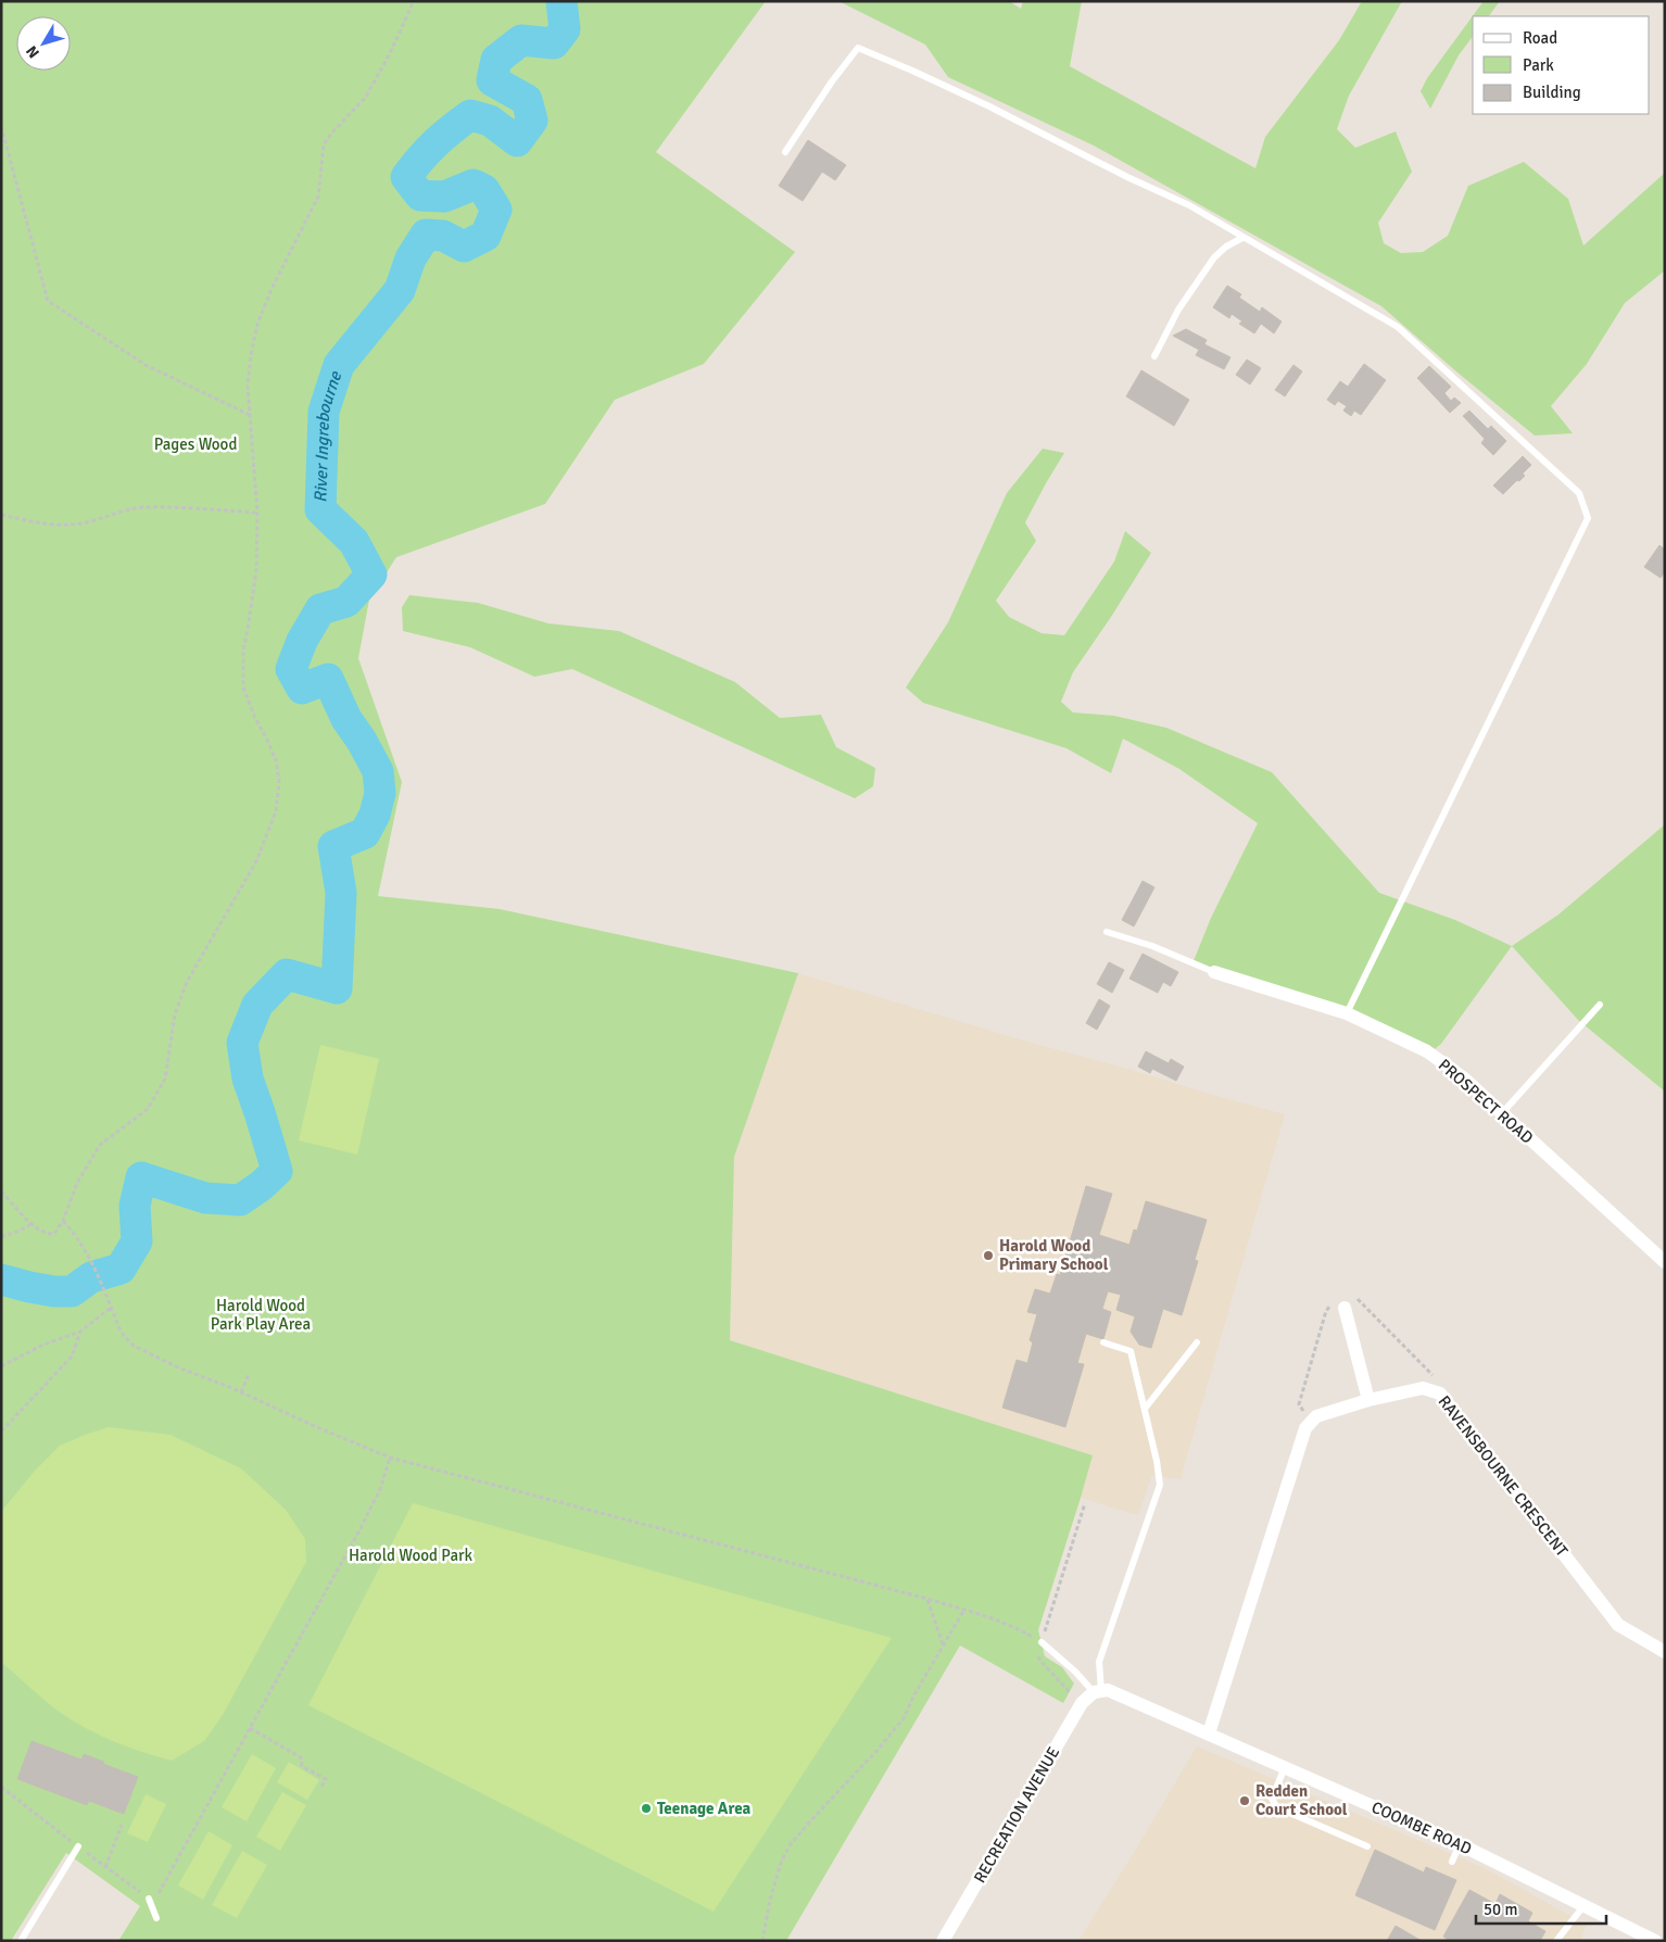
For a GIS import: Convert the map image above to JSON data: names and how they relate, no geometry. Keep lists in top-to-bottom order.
{
  "streets": {
    "street": [
      "PROSPECT ROAD",
      "RAVENSBOURNE CRESCENT",
      "RECREATION AVENUE",
      "COOMBE ROAD"
    ]
  },
  "crossings": [
    ["RAVENSBOURNE CRESCENT", "COOMBE ROAD"],
    ["RECREATION AVENUE", "COOMBE ROAD"]
  ],
  "water": ["River Ingrebourne"],
  "parks": ["Pages Wood", "Harold Wood Park Play Area", "Harold Wood Park"],
  "places": ["Harold Wood Primary School", "Redden Court School", "Teenage Area"],
  "legend": ["Road", "Park", "Building"],
  "scale_bar": "50 m",
  "north": "bottom left"
}
